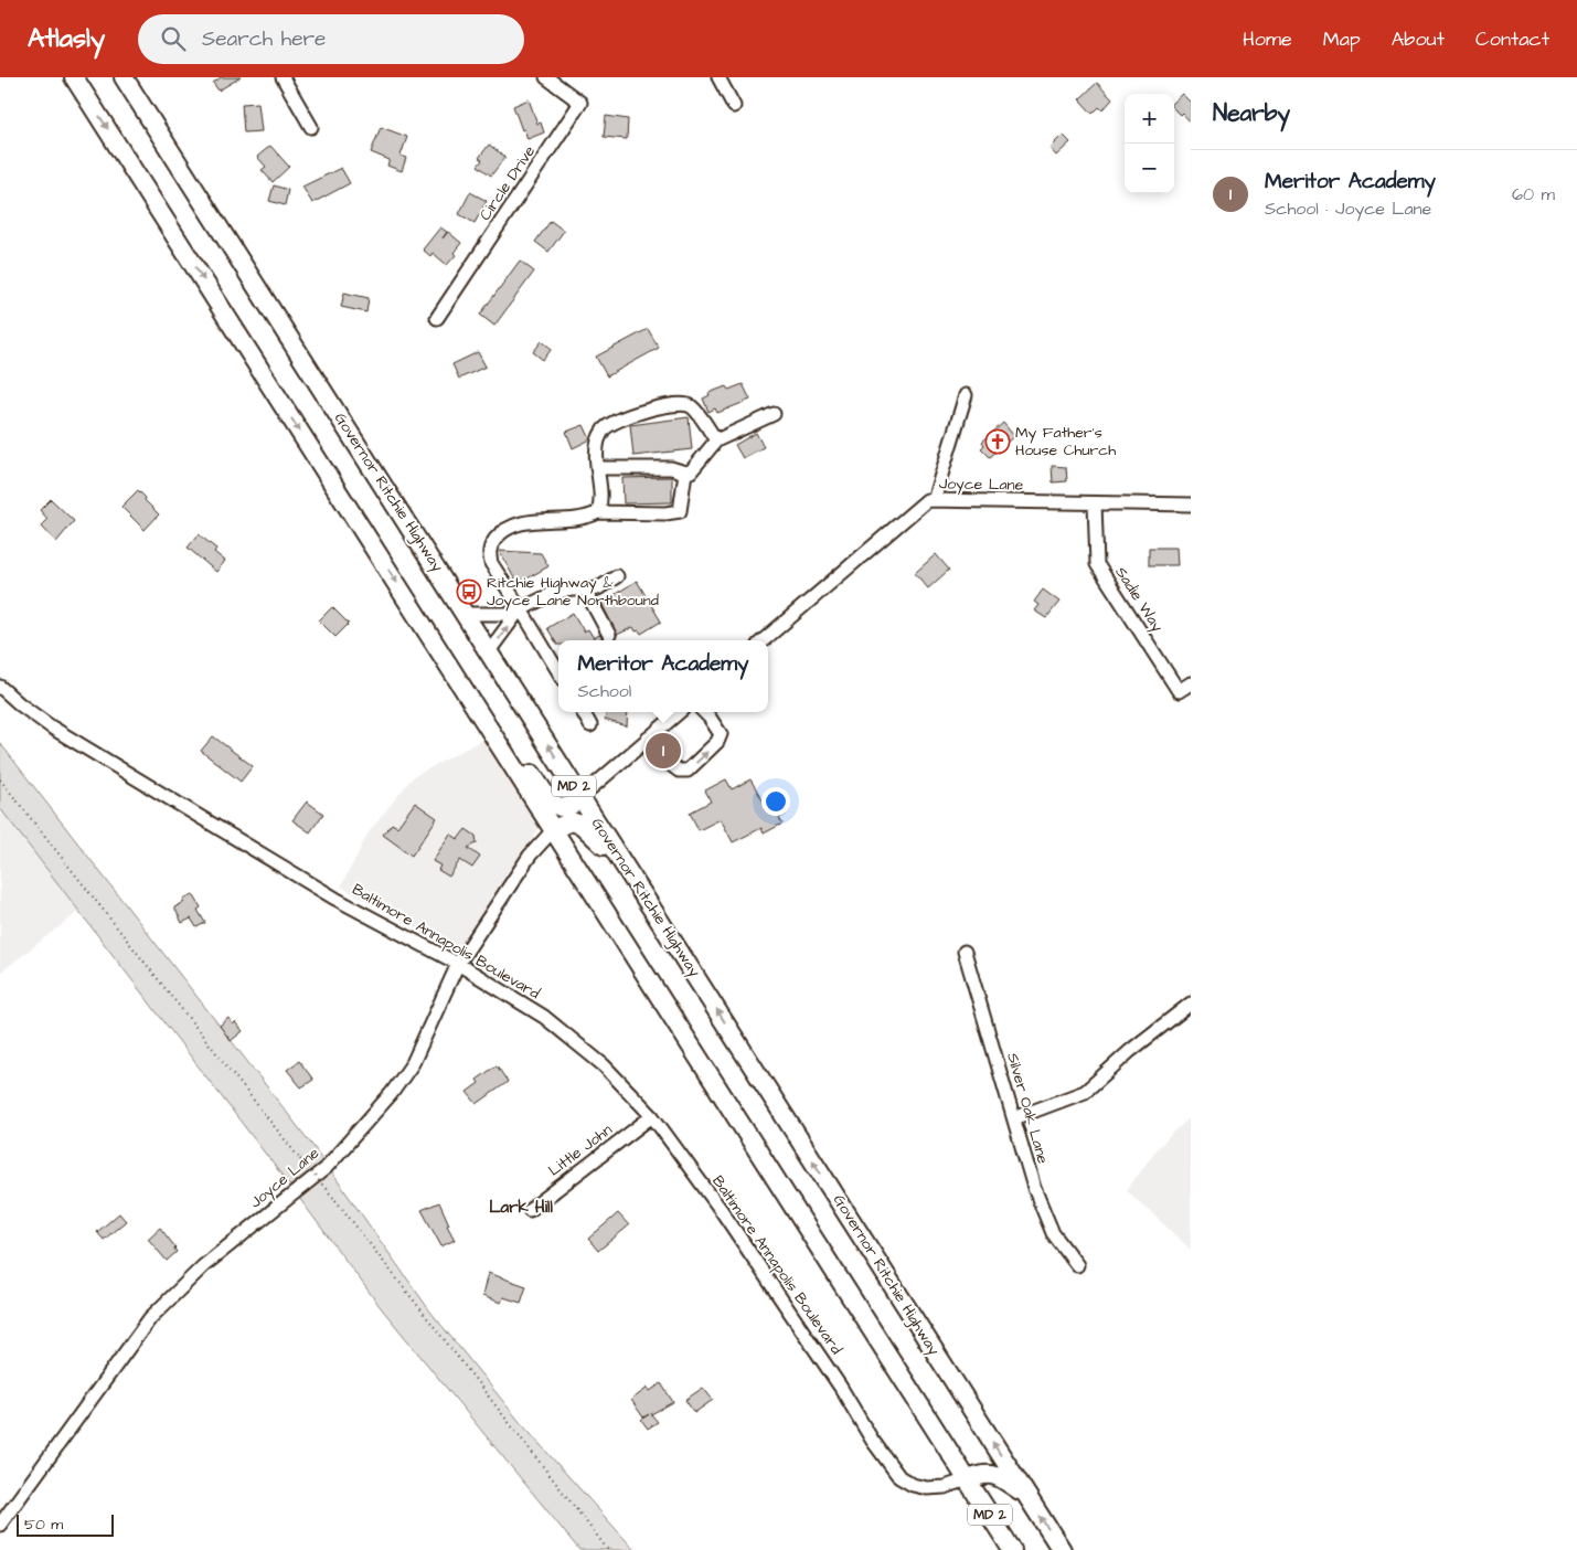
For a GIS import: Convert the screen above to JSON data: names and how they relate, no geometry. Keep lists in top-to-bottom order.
{
  "streets": {
    "highway": ["Governor Ritchie Highway", "MD 2"],
    "street": [
      "Circle Drive",
      "Joyce Lane",
      "Sadie Way",
      "Baltimore Annapolis Boulevard",
      "Silver Oak Lane",
      "Little John"
    ]
  },
  "crossings": [
    ["Joyce Lane", "Sadie Way"],
    ["Joyce Lane", "MD 2"],
    ["Joyce Lane", "Baltimore Annapolis Boulevard"],
    ["MD 2", "Baltimore Annapolis Boulevard"],
    ["Baltimore Annapolis Boulevard", "Little John"]
  ],
  "districts": ["Lark Hill"],
  "places": {
    "church": ["My Father's House Church"],
    "bus stop": ["Ritchie Highway & Joyce Lane Northbound"]
  },
  "scale_bar": "50 m",
  "page": {
    "header": "Atlasly",
    "search": "Search here",
    "nav": [
      "Home",
      "Map",
      "About",
      "Contact"
    ],
    "heading": "Nearby",
    "map_buttons": ["+", "−"],
    "list": [
      {
        "mark": "1",
        "name": "Meritor Academy",
        "note": "School · Joyce Lane",
        "value": "60 m"
      }
    ],
    "popup": ["Meritor Academy", "School"],
    "pins": "1",
    "scale": "50 m"
  }
}
